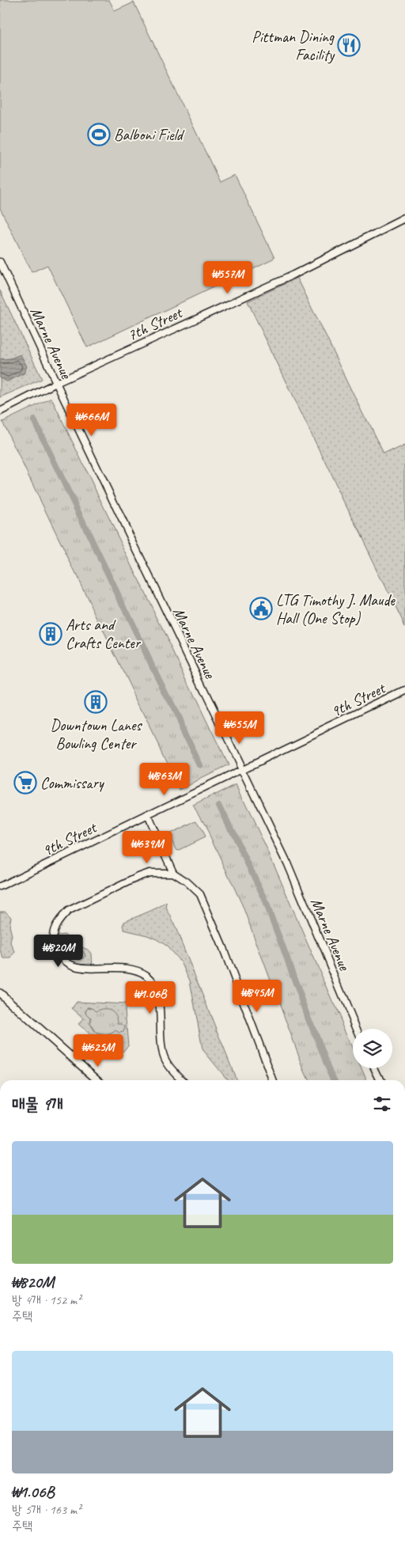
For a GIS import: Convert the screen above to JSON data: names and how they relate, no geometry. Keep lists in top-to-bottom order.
{
  "streets": {
    "street": ["7th Street", "Marne Avenue", "9th Street"]
  },
  "crossings": [
    ["7th Street", "Marne Avenue"],
    ["Marne Avenue", "9th Street"]
  ],
  "places": {
    "restaurant": ["Pittman Dining Facility"],
    "sports": ["Balboni Field"],
    "public building": ["LTG Timothy J. Maude Hall (One Stop)"],
    "building": ["Arts and Crafts Center", "Downtown Lanes Bowling Center"],
    "supermarket": ["Commissary"]
  },
  "page": {
    "price": [
      "₩557M",
      "₩666M",
      "₩655M",
      "₩863M",
      "₩639M",
      "₩820M",
      "₩845M",
      "₩1.06B",
      "₩625M"
    ],
    "heading": "매물 9개",
    "list": [
      {
        "name": "₩820M",
        "note": "방 4개 · 152 m² · 주택"
      },
      {
        "name": "₩1.06B",
        "note": "방 5개 · 163 m² · 주택"
      }
    ]
  }
}
